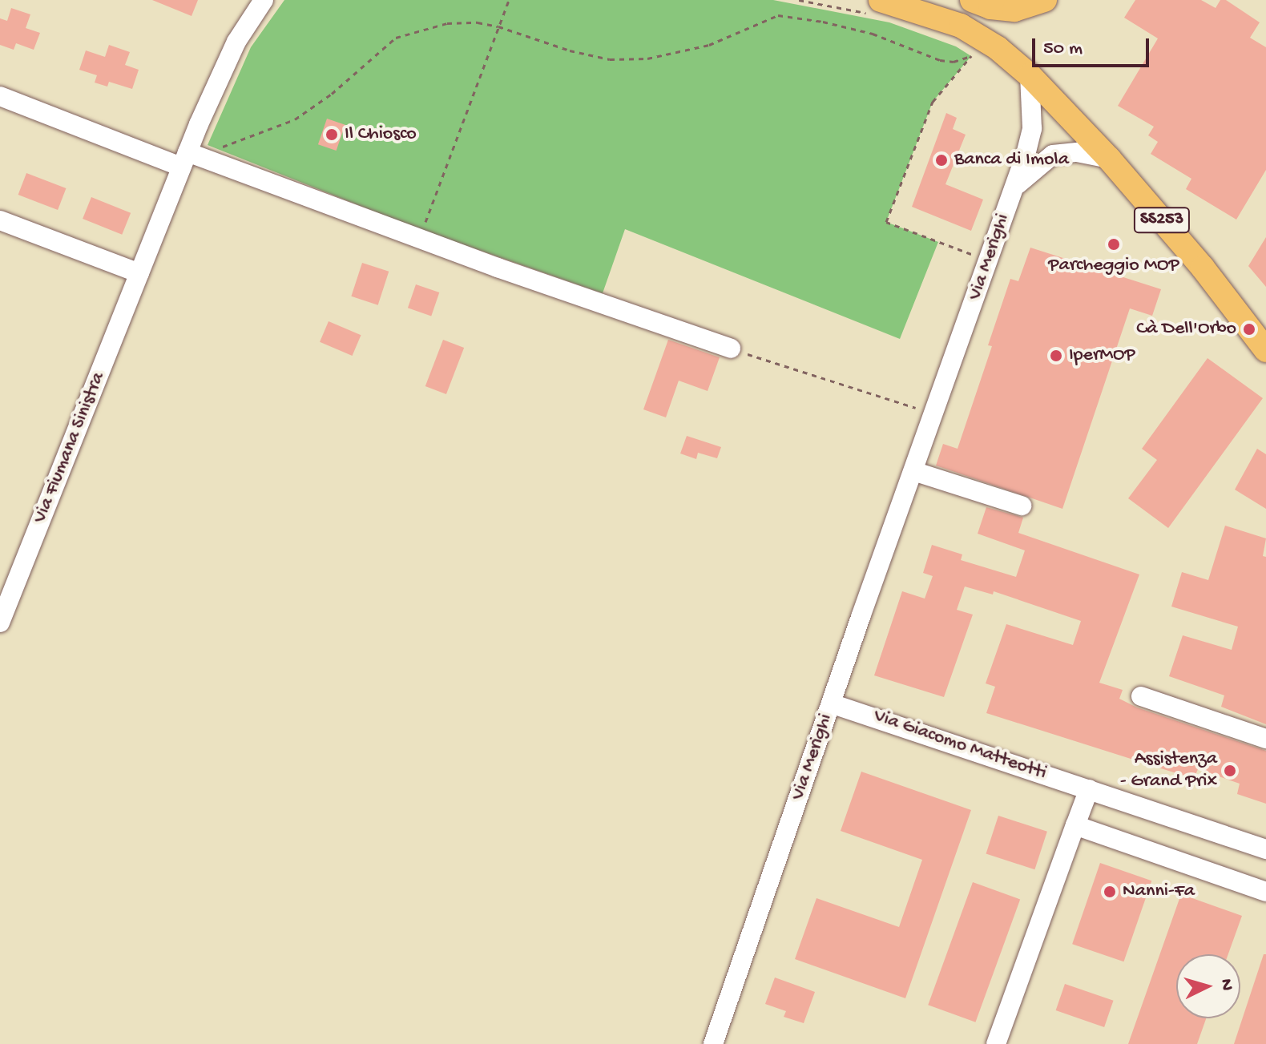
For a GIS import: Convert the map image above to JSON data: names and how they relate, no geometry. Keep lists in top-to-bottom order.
{
  "streets": {
    "main road": ["SS253"],
    "street": ["Via Merighi", "Via Fiumana Sinistra", "Via Giacomo Matteotti"]
  },
  "crossings": [
    ["SS253", "Via Merighi"],
    ["Via Merighi", "Via Giacomo Matteotti"]
  ],
  "places": [
    "Il Chiosco",
    "Banca di Imola",
    "Parcheggio MOP",
    "Cà Dell'Orbo",
    "IperMOP",
    "Assistenza - Grand Prix",
    "Nanni-Fa"
  ],
  "scale_bar": "50 m",
  "north": "right"
}
